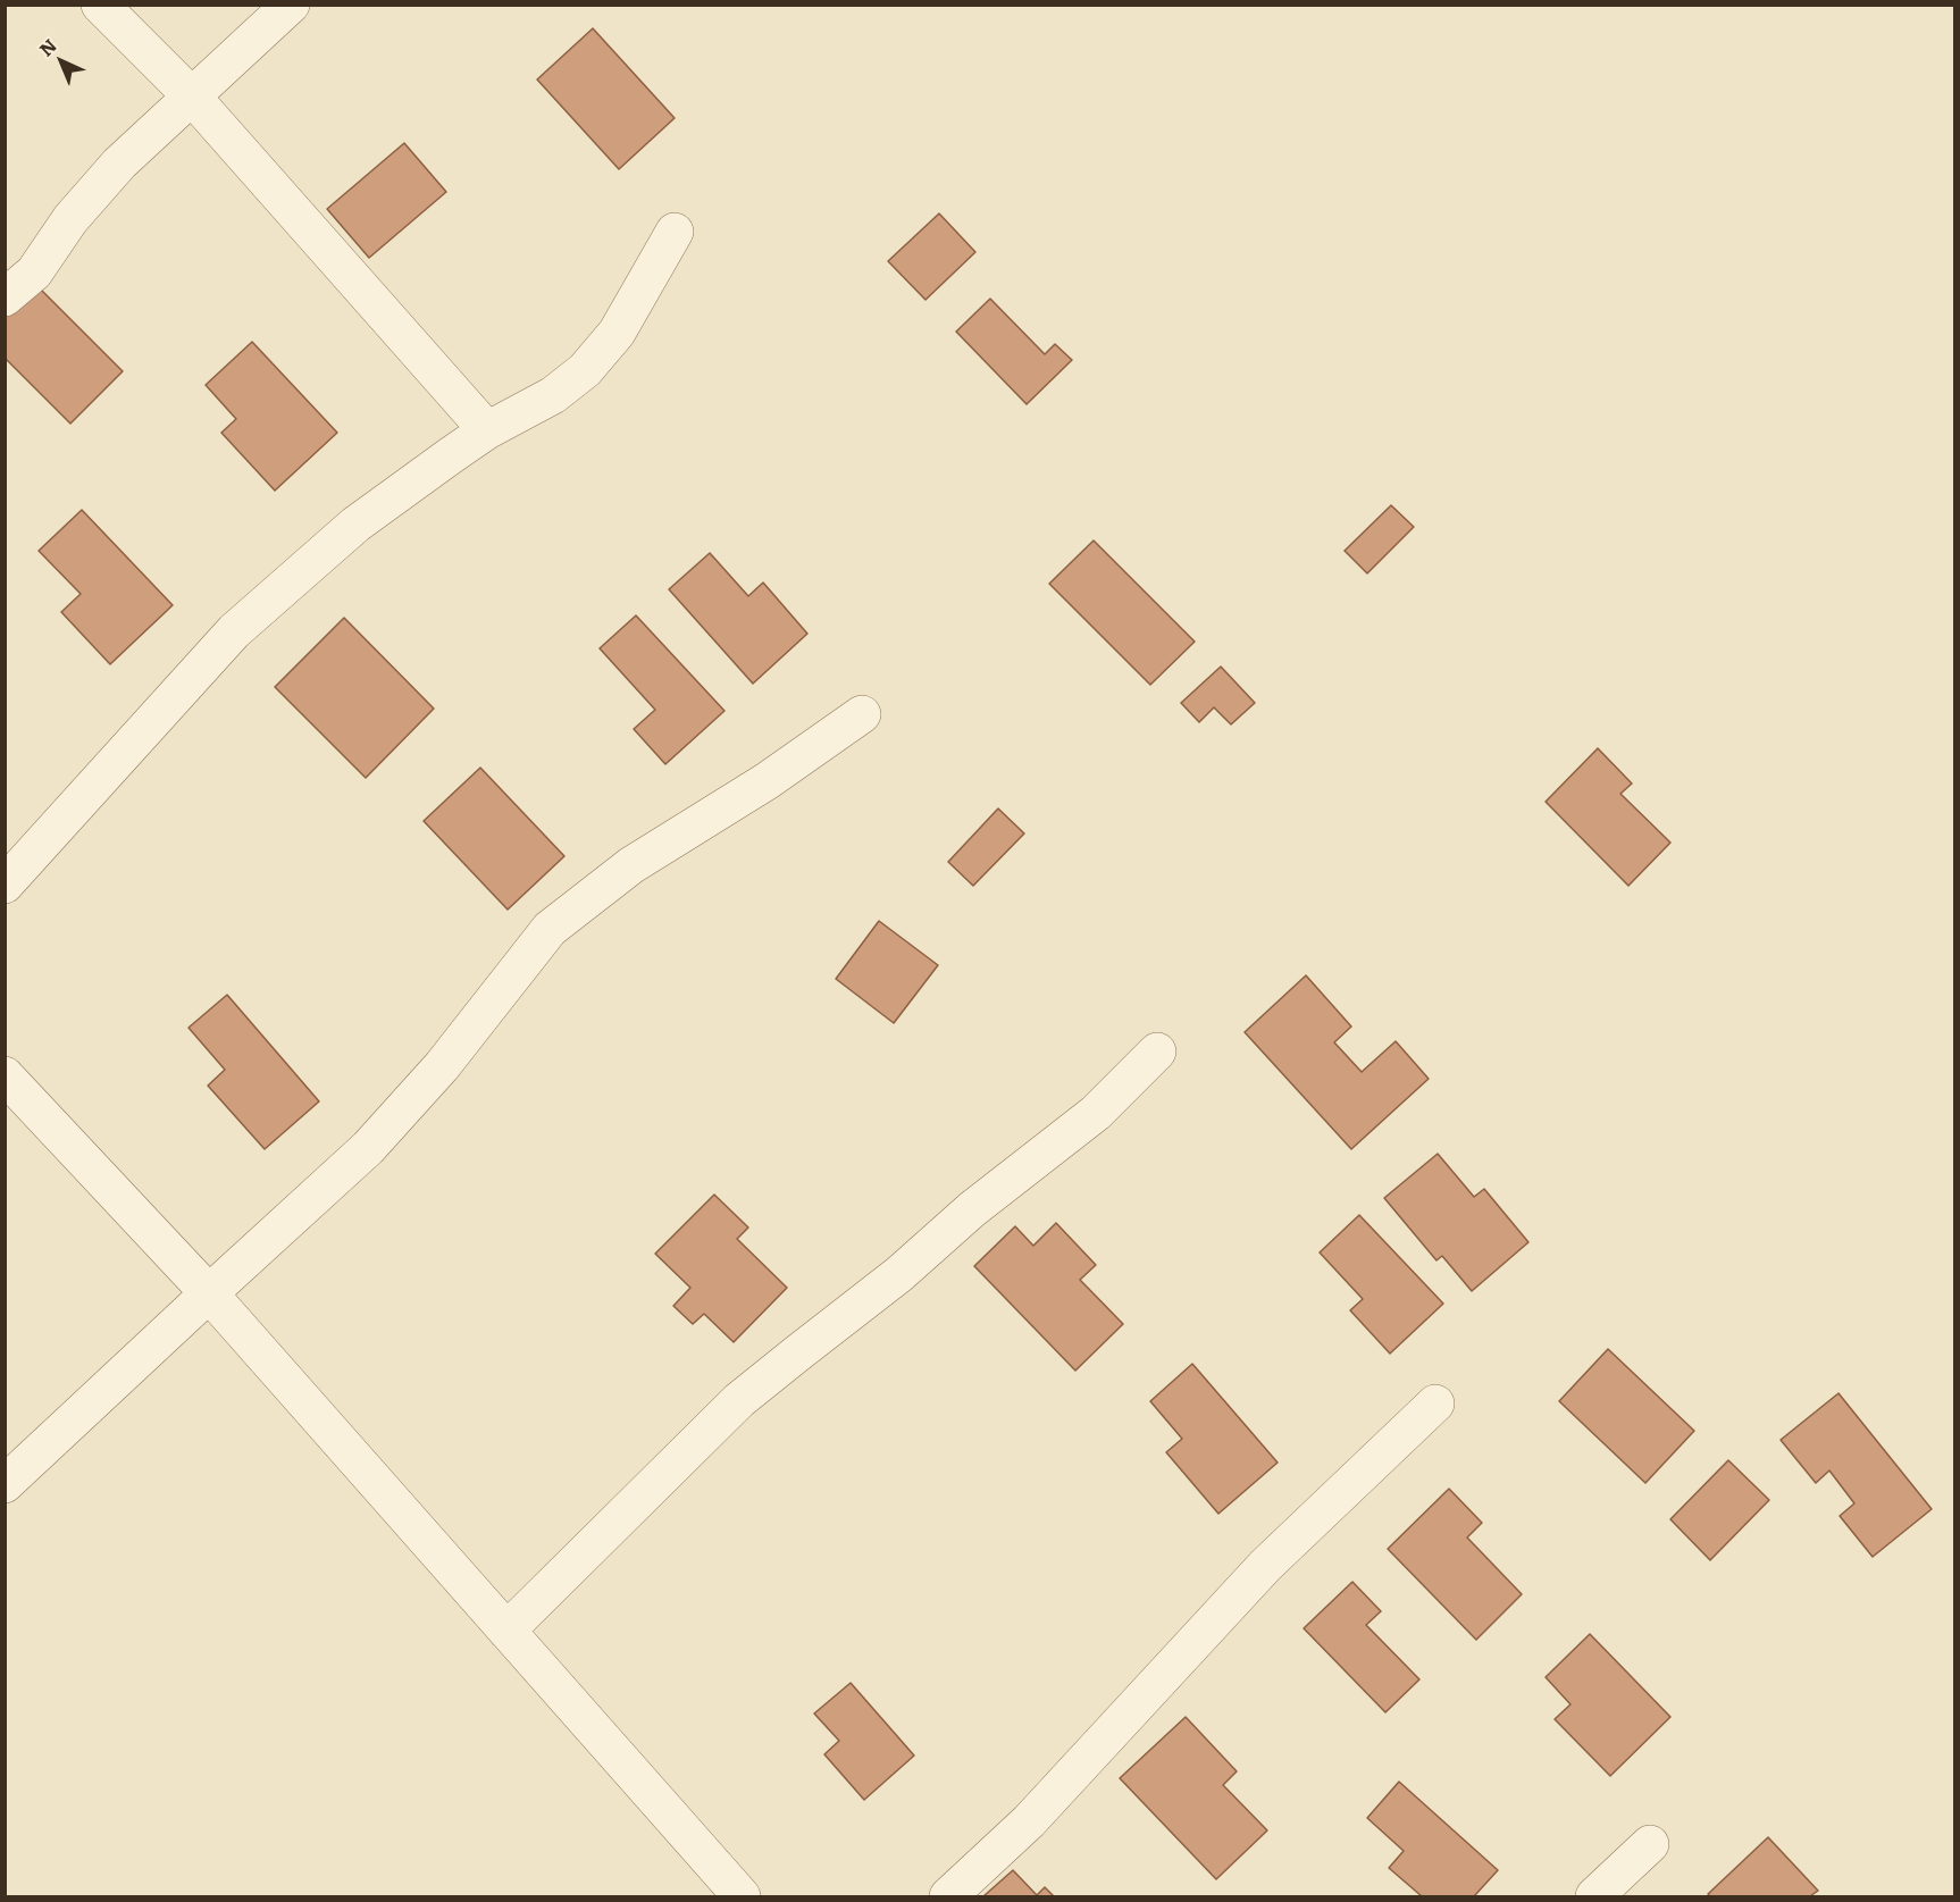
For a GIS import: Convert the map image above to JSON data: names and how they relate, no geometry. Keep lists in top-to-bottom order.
{
  "north": "top left"
}
